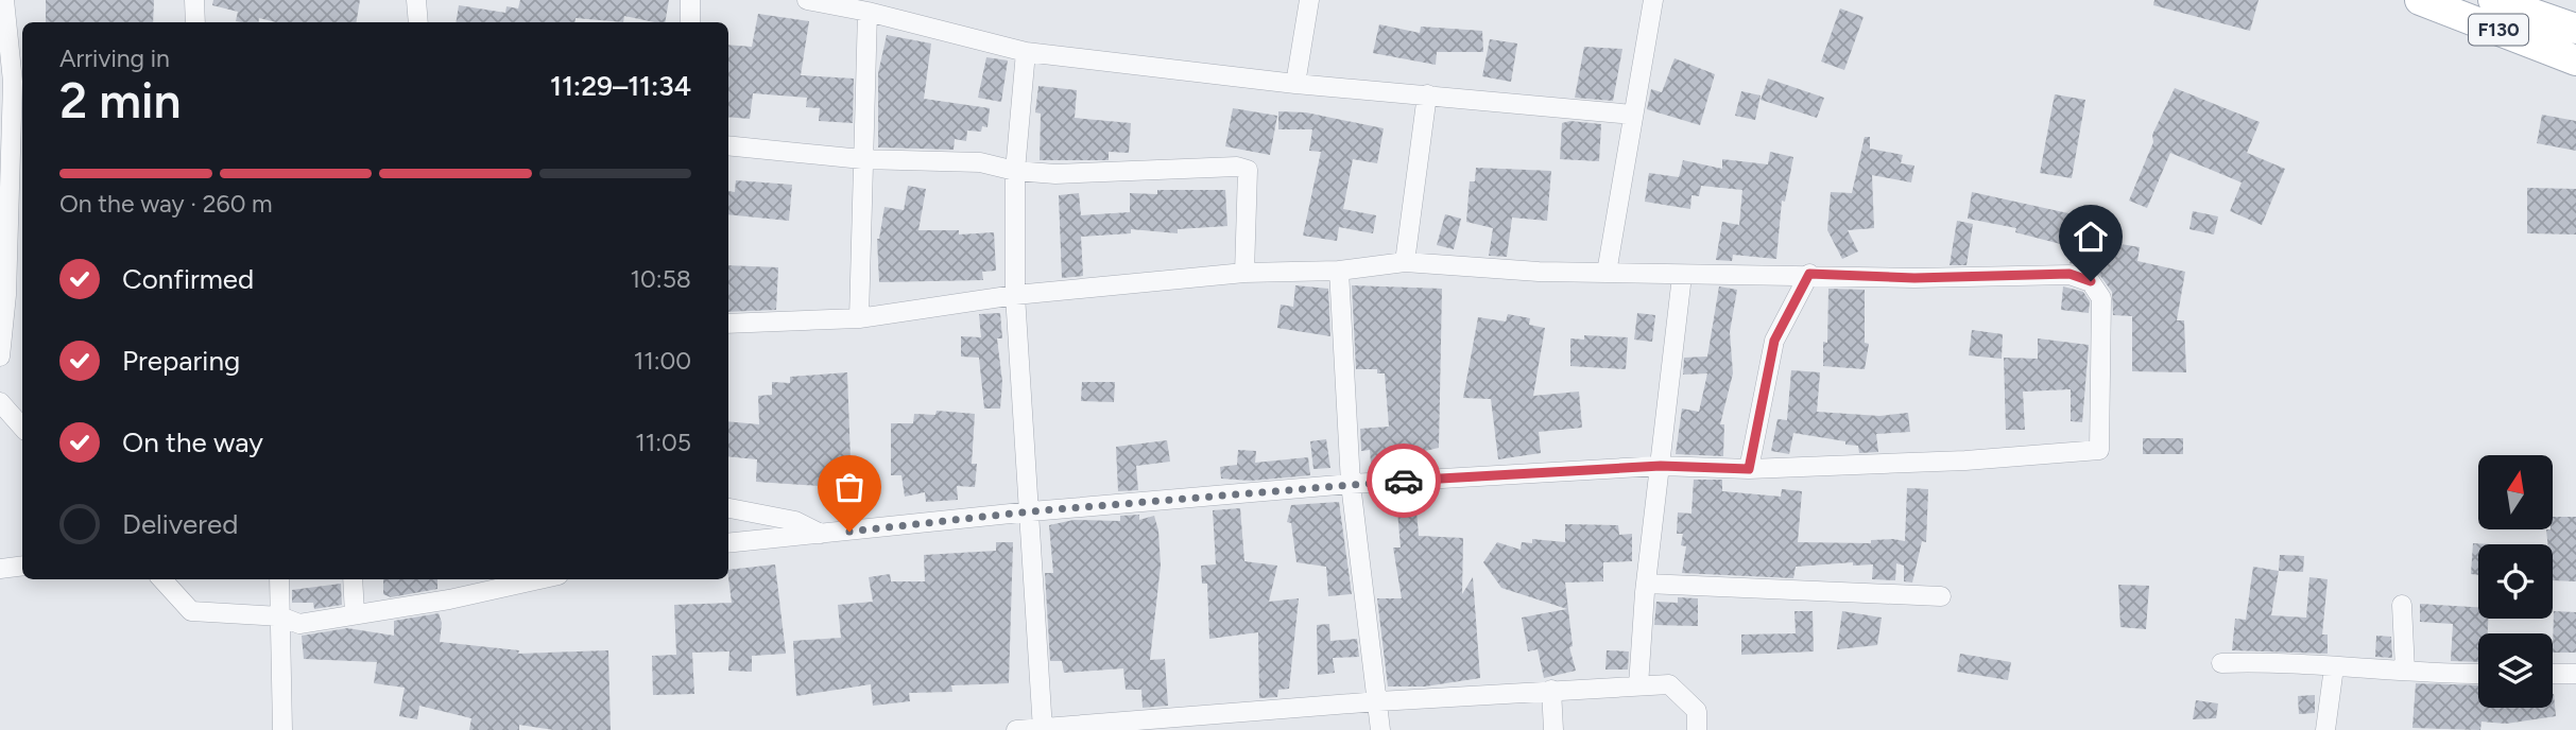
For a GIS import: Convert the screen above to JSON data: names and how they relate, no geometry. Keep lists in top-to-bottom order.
{
  "streets": {
    "main road": ["F130"]
  },
  "north": "top",
  "page": {
    "heading": ["2 min", "Arriving in", "11:29–11:34"],
    "bar": "On the way · 260 m",
    "list": [
      ["Confirmed", "10:58"],
      ["Preparing", "11:00"],
      ["On the way", "11:05"],
      "Delivered"
    ]
  }
}
